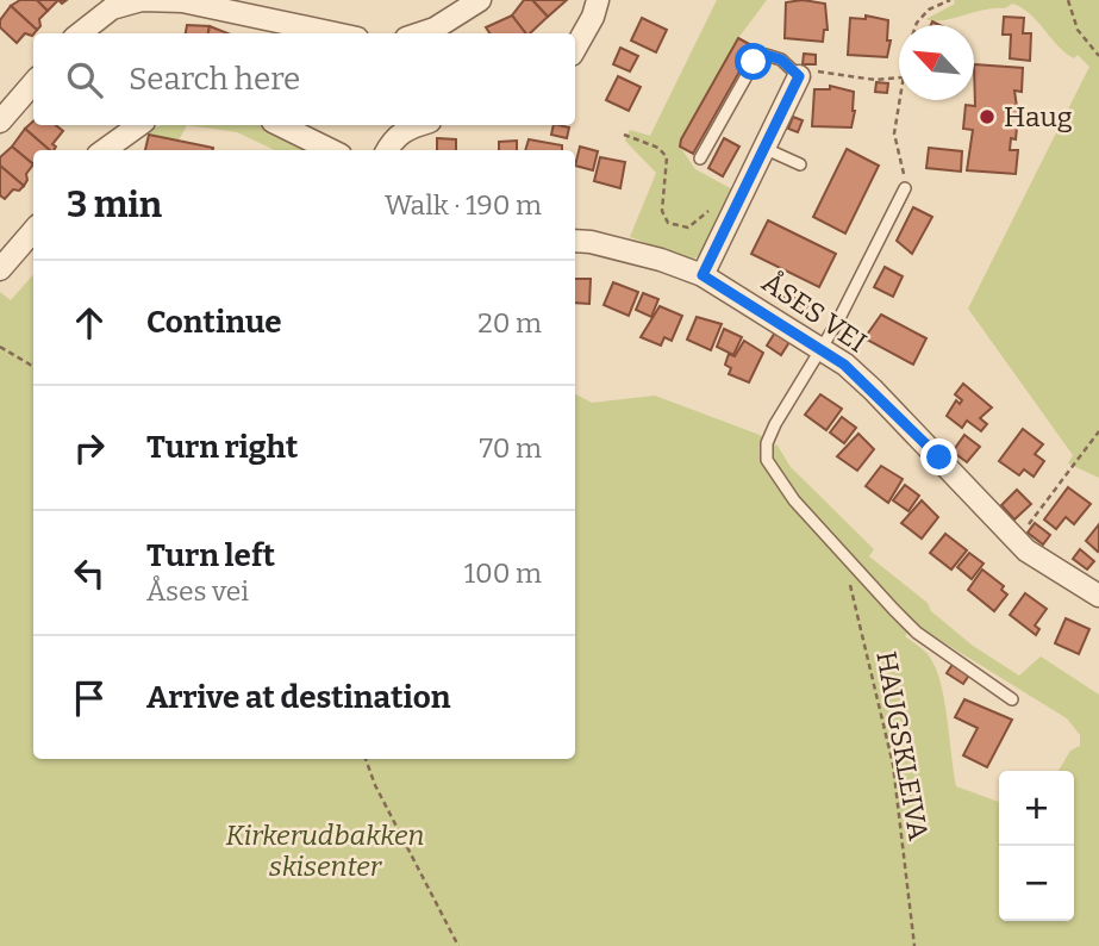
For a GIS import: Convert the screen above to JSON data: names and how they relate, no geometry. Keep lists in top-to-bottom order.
{
  "streets": {
    "street": ["ÅSES VEI"],
    "path": ["HAUGSKLEIVA"]
  },
  "parks": ["Kirkerudbakken skisenter"],
  "places": ["Haug"],
  "north": "top left",
  "page": {
    "search": "Search here",
    "heading": ["3 min", "Walk · 190 m"],
    "list": [
      ["Continue", "20 m"],
      ["Turn right", "70 m"],
      ["Turn left", "Åses vei", "100 m"],
      "Arrive at destination"
    ],
    "map_buttons": ["+", "−"]
  }
}
